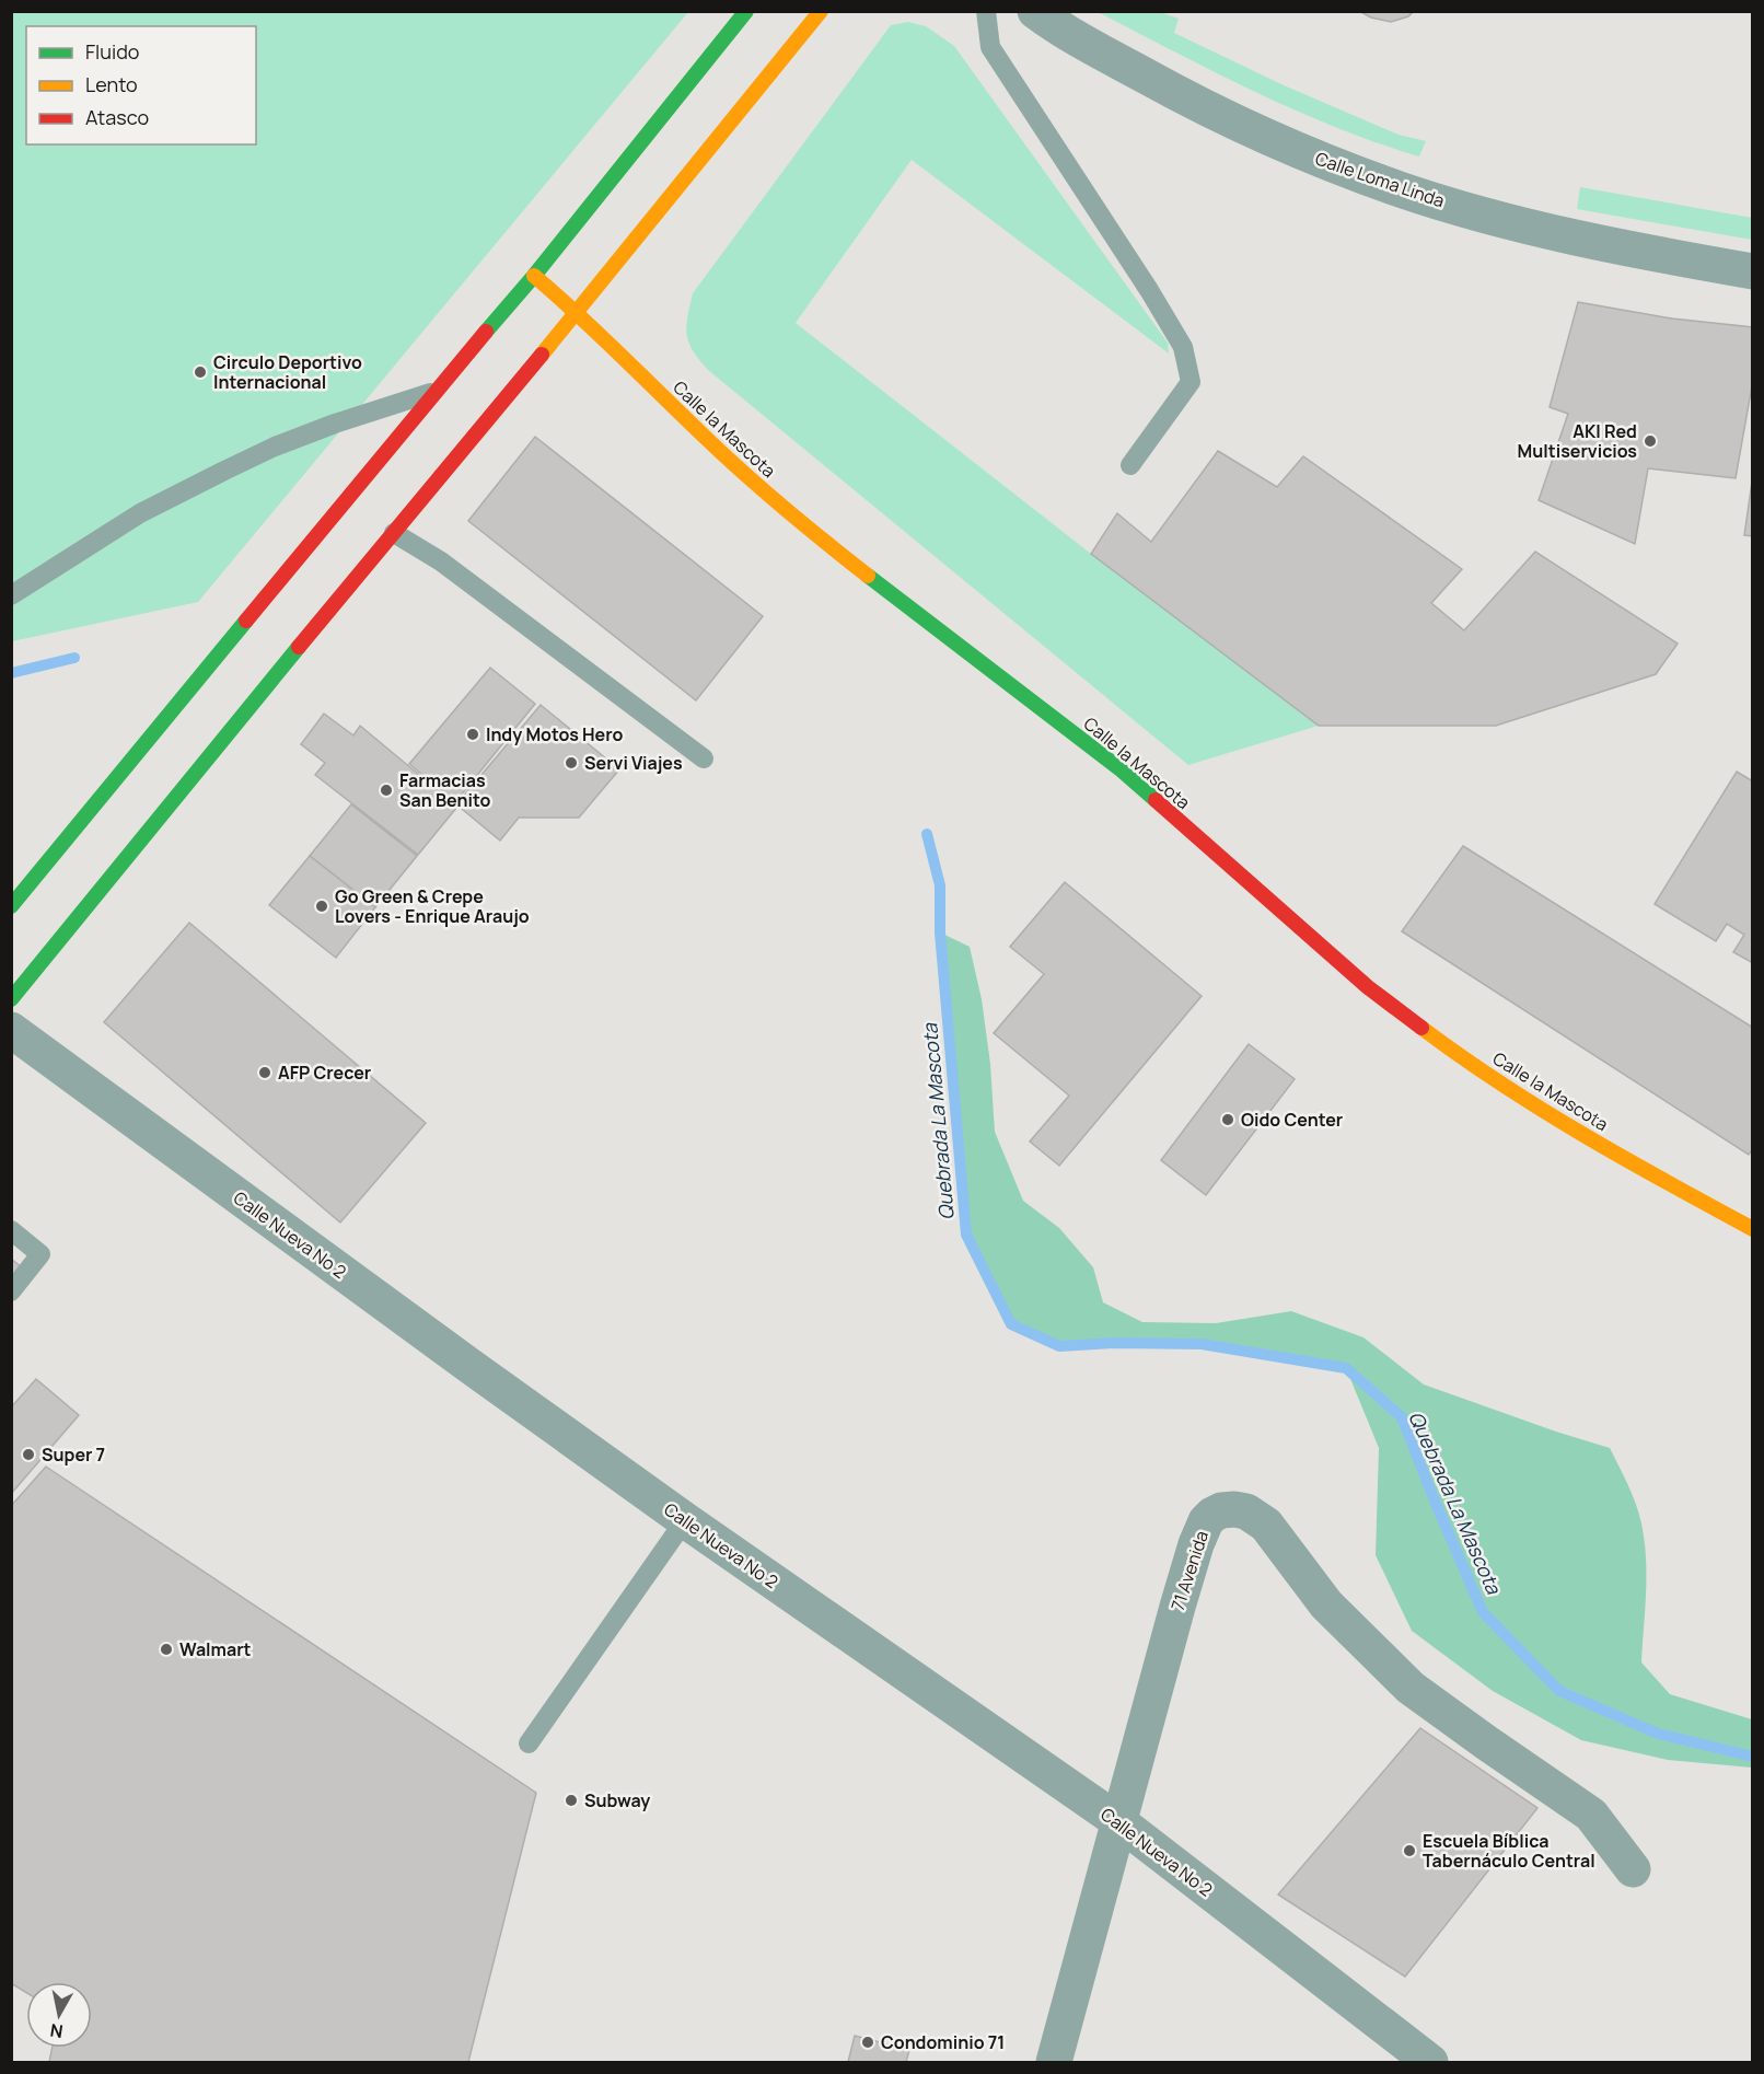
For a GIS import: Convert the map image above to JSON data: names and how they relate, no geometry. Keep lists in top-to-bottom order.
{
  "streets": {
    "main road": ["Calle la Mascota"],
    "street": ["Calle Loma Linda", "Calle Nueva No 2", "71 Avenida"]
  },
  "crossings": [
    ["Calle Nueva No 2", "71 Avenida"]
  ],
  "water": ["Quebrada La Mascota"],
  "places": [
    "Circulo Deportivo Internacional",
    "AKI Red Multiservicios",
    "Indy Motos Hero",
    "Servi Viajes",
    "Farmacias San Benito",
    "Go Green & Crepe Lovers - Enrique Araujo",
    "AFP Crecer",
    "Oido Center",
    "Super 7",
    "Walmart",
    "Subway",
    "Escuela Bíblica Tabernáculo Central",
    "Condominio 71"
  ],
  "legend": ["Fluido", "Lento", "Atasco"],
  "north": "bottom"
}
